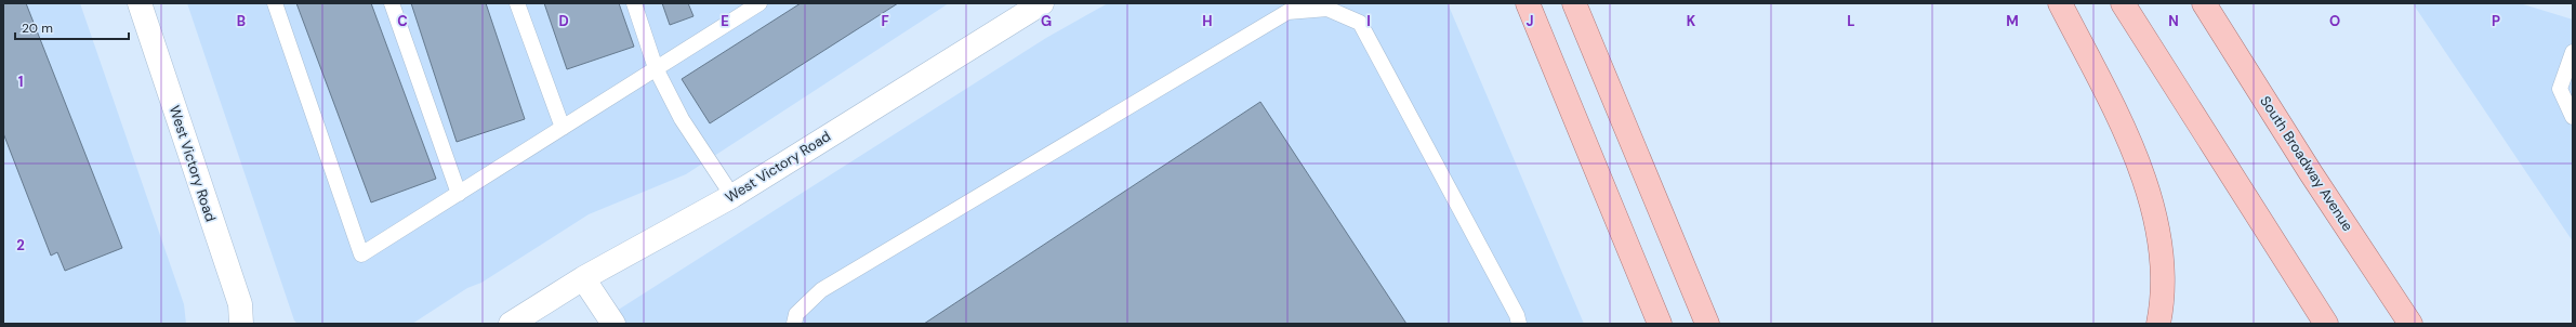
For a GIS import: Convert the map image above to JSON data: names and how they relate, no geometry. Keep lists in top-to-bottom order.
{
  "streets": {
    "main road": ["South Broadway Avenue"],
    "street": ["West Victory Road"]
  },
  "scale_bar": "20 m",
  "grid": {
    "columns": [
      "B",
      "C",
      "D",
      "E",
      "F",
      "G",
      "H",
      "I",
      "J",
      "K",
      "L",
      "M",
      "N",
      "O",
      "P"
    ],
    "rows": ["1", "2"]
  }
}
